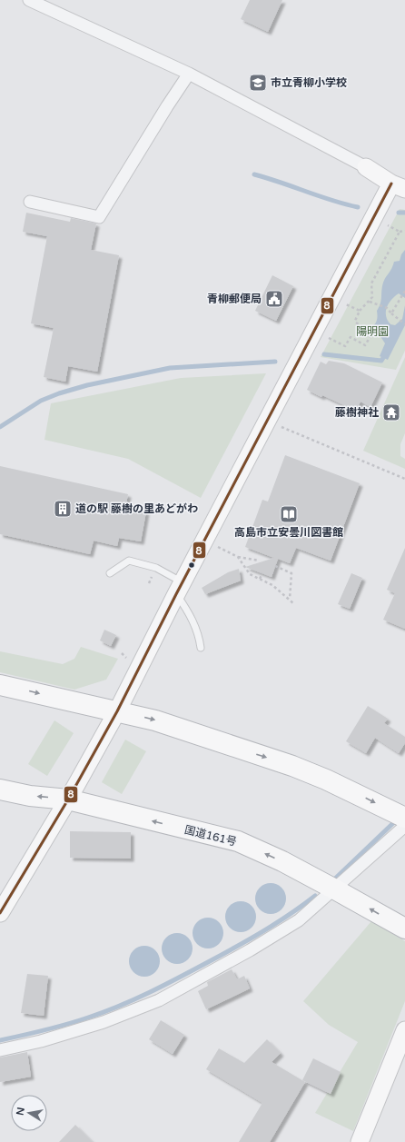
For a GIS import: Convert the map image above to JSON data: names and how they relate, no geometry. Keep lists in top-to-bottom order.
{
  "streets": {
    "highway": ["国道161号"]
  },
  "parks": ["陽明園"],
  "places": {
    "school or university": ["市立青柳小学校"],
    "public building": ["青柳郵便局"],
    "temple": ["藤樹神社"],
    "building": ["道の駅 藤樹の里あどがわ"],
    "library": ["高島市立安曇川図書館"]
  },
  "lines": ["transit line 8"],
  "north": "left"
}
